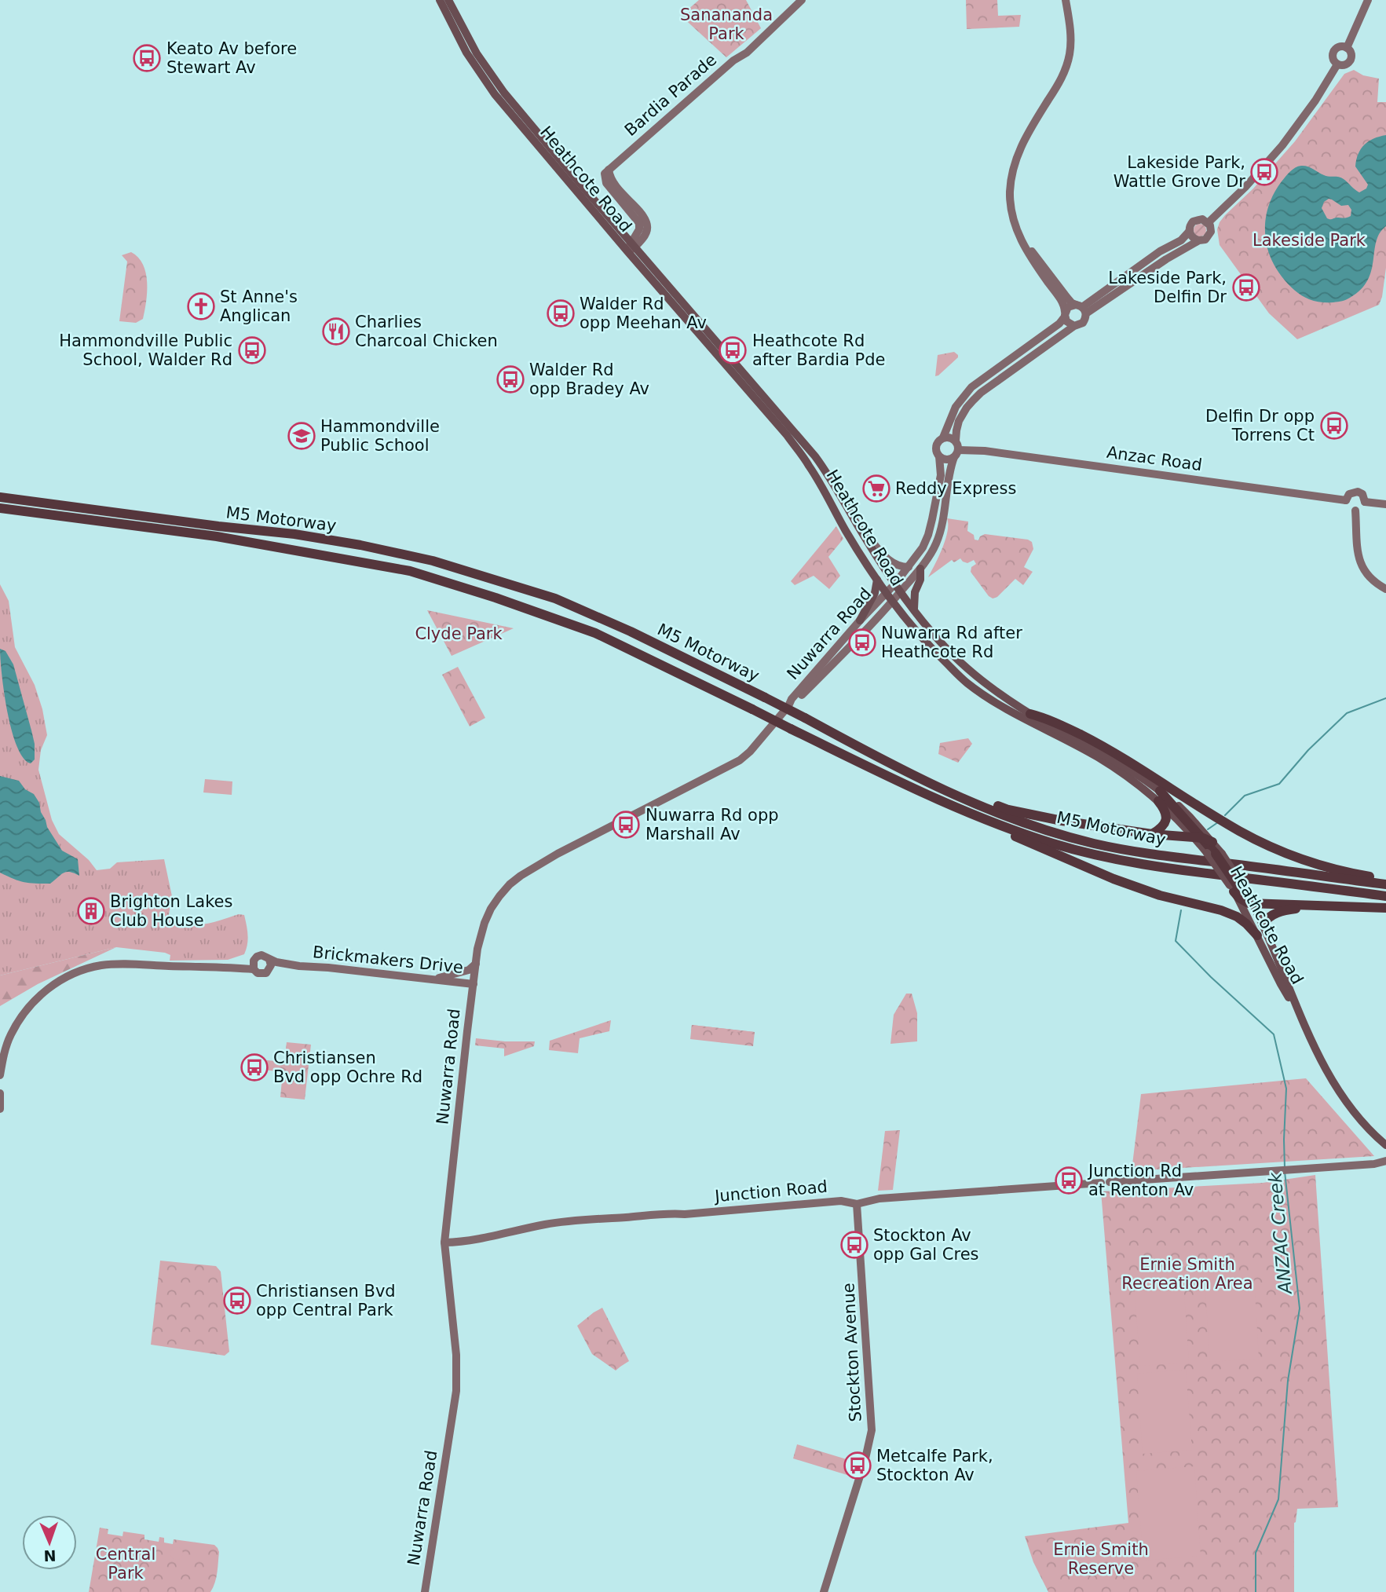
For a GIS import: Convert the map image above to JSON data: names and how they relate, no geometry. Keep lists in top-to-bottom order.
{
  "streets": {
    "highway": ["M5 Motorway"],
    "main road": ["Heathcote Road"],
    "street": [
      "Bardia Parade",
      "Anzac Road",
      "Nuwarra Road",
      "Brickmakers Drive",
      "Junction Road",
      "Stockton Avenue"
    ]
  },
  "crossings": [
    ["Bardia Parade", "Heathcote Road"],
    ["Heathcote Road", "Nuwarra Road"],
    ["Anzac Road", "Nuwarra Road"],
    ["Nuwarra Road", "Brickmakers Drive"],
    ["Nuwarra Road", "Junction Road"],
    ["Junction Road", "Stockton Avenue"]
  ],
  "water": ["ANZAC Creek"],
  "parks": [
    "Sanananda Park",
    "Lakeside Park",
    "Clyde Park",
    "Ernie Smith Recreation Area",
    "Ernie Smith Reserve",
    "Central Park"
  ],
  "places": {
    "bus stop": [
      "Keato Av before Stewart Av",
      "Lakeside Park, Wattle Grove Dr",
      "Lakeside Park, Delfin Dr",
      "Walder Rd opp Meehan Av",
      "Hammondville Public School, Walder Rd",
      "Heathcote Rd after Bardia Pde",
      "Walder Rd opp Bradey Av",
      "Delfin Dr opp Torrens Ct",
      "Nuwarra Rd after Heathcote Rd",
      "Nuwarra Rd opp Marshall Av",
      "Christiansen Bvd opp Ochre Rd",
      "Junction Rd at Renton Av",
      "Stockton Av opp Gal Cres",
      "Christiansen Bvd opp Central Park",
      "Metcalfe Park, Stockton Av"
    ],
    "church": ["St Anne's Anglican"],
    "restaurant": ["Charlies Charcoal Chicken"],
    "school or university": ["Hammondville Public School"],
    "supermarket": ["Reddy Express"],
    "building": ["Brighton Lakes Club House"]
  },
  "north": "bottom"
}
